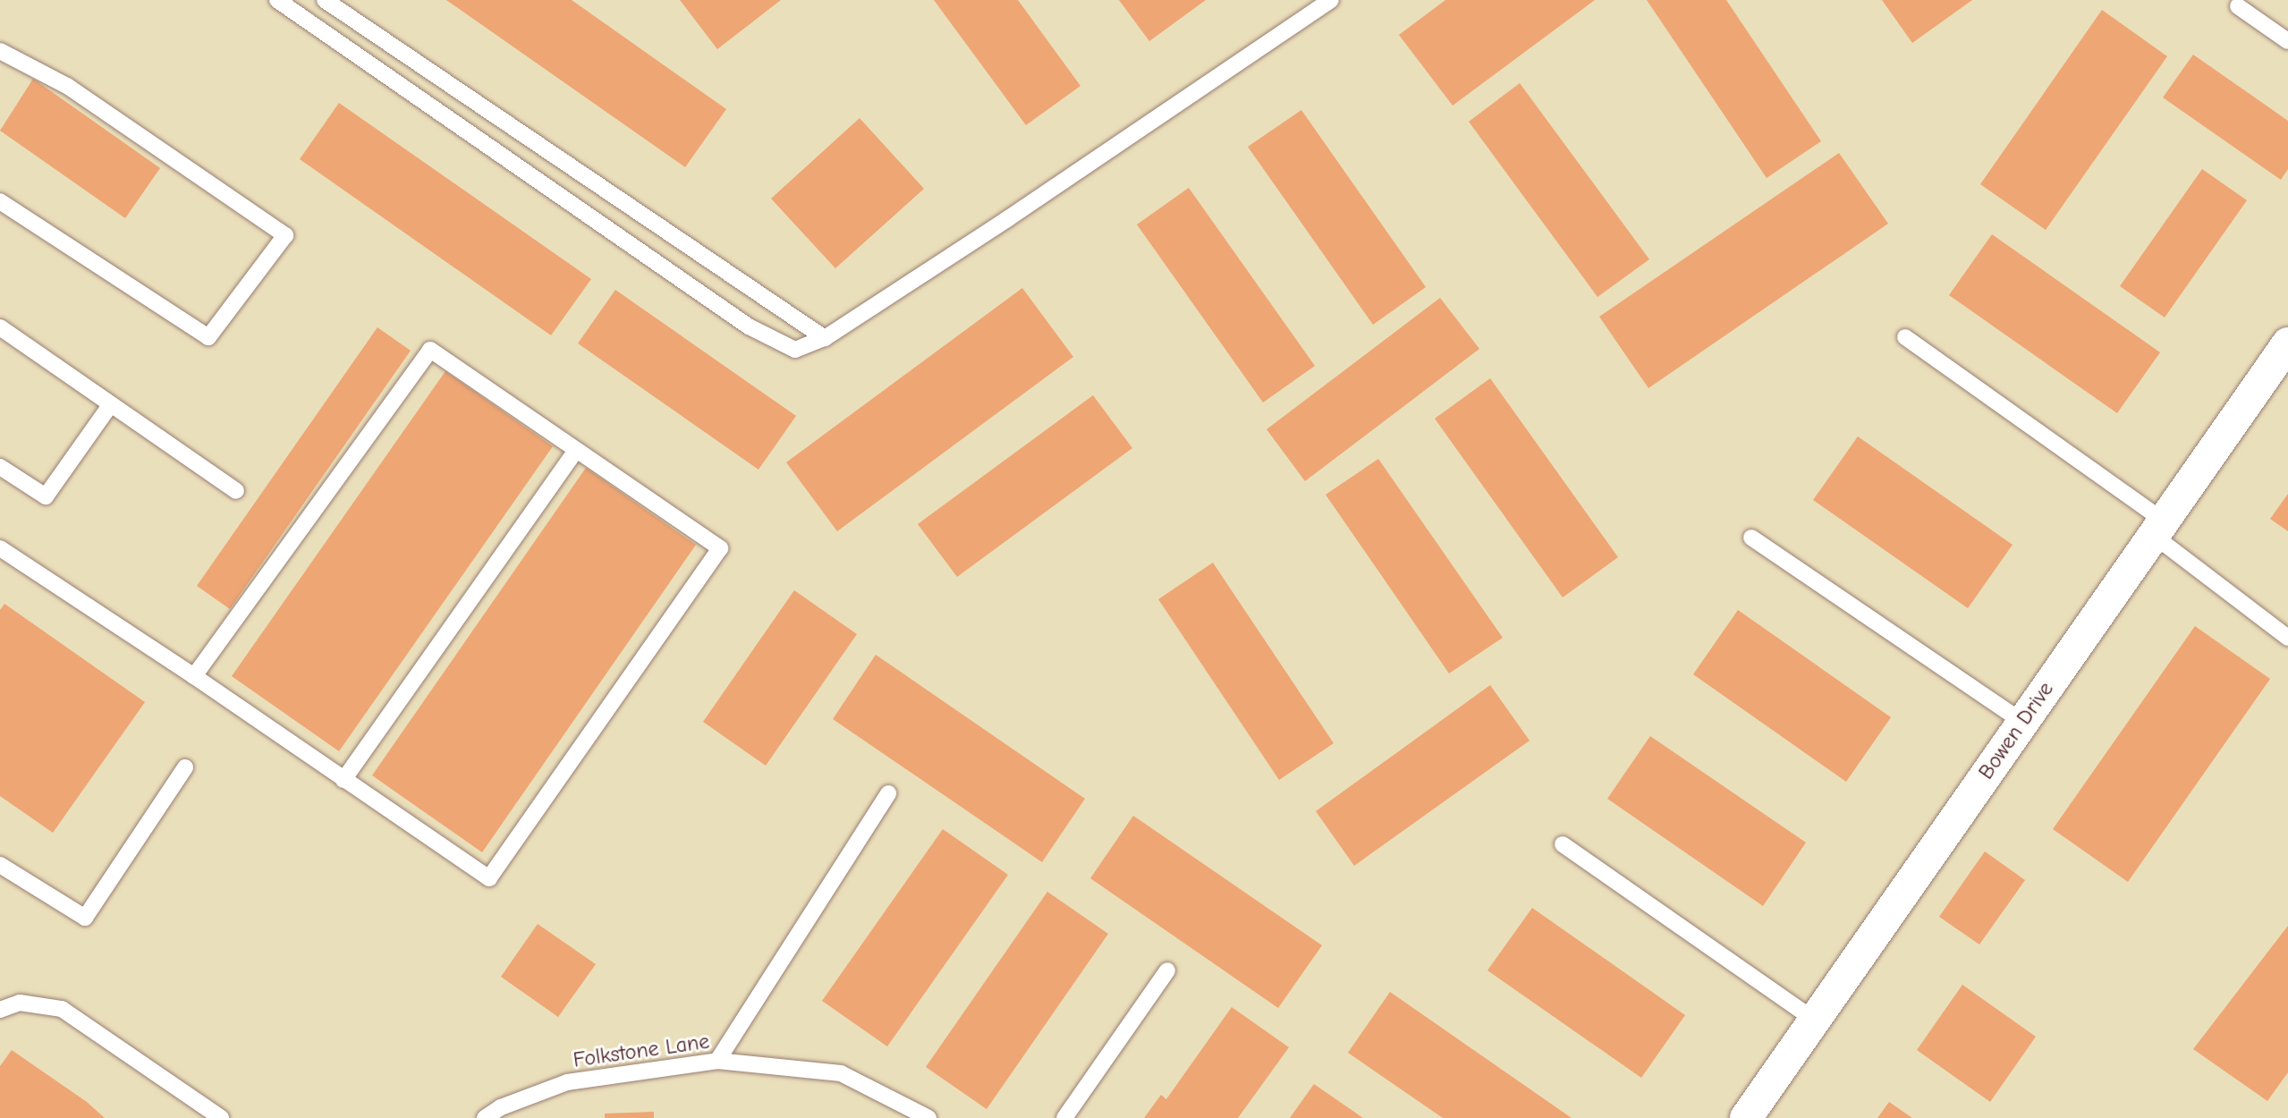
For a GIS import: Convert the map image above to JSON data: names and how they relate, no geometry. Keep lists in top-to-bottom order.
{
  "streets": {
    "street": ["Bowen Drive"],
    "lane": ["Folkstone Lane"]
  }
}
